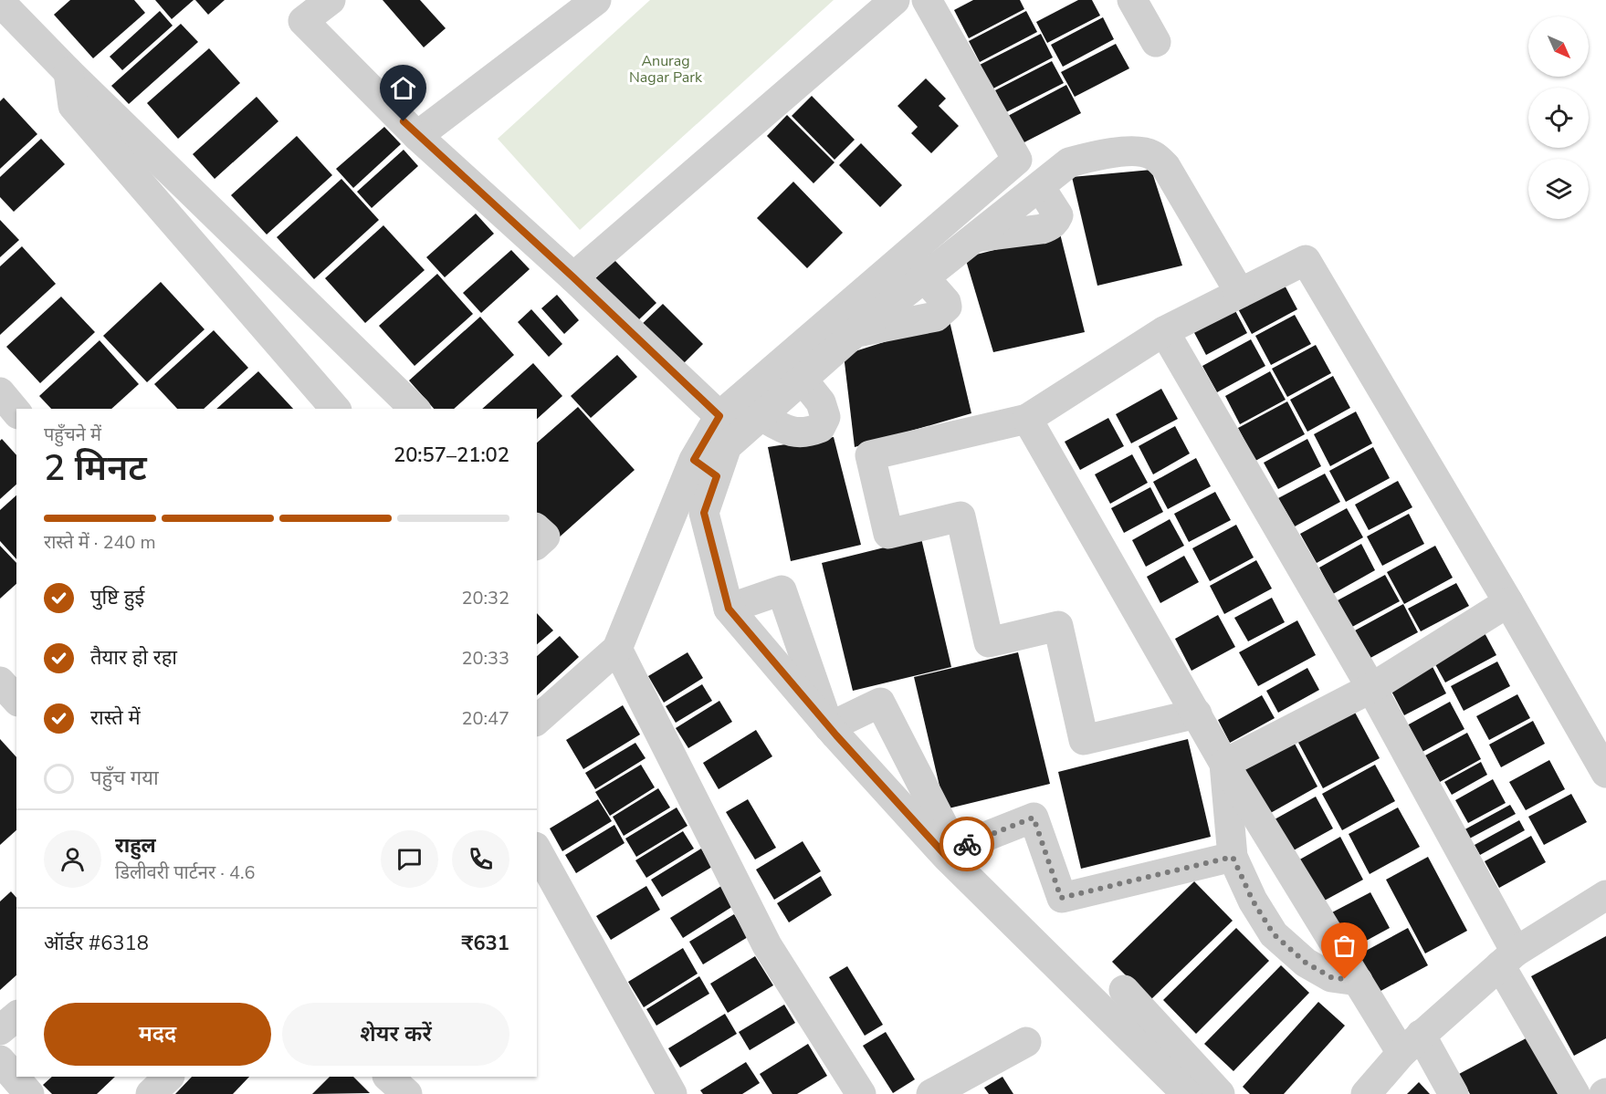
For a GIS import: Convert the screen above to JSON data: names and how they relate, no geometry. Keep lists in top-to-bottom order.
{
  "parks": ["Anurag Nagar Park"],
  "north": "bottom right",
  "page": {
    "heading": ["2 मिनट", "पहुँचने में", "20:57–21:02"],
    "panel": [
      "राहुल",
      "डिलीवरी पार्टनर · 4.6",
      "ऑर्डर #6318",
      "₹631"
    ],
    "bar": "रास्ते में · 240 m",
    "list": [
      ["पुष्टि हुई", "20:32"],
      ["तैयार हो रहा", "20:33"],
      ["रास्ते में", "20:47"],
      "पहुँच गया"
    ],
    "buttons": ["मदद", "शेयर करें"]
  }
}
